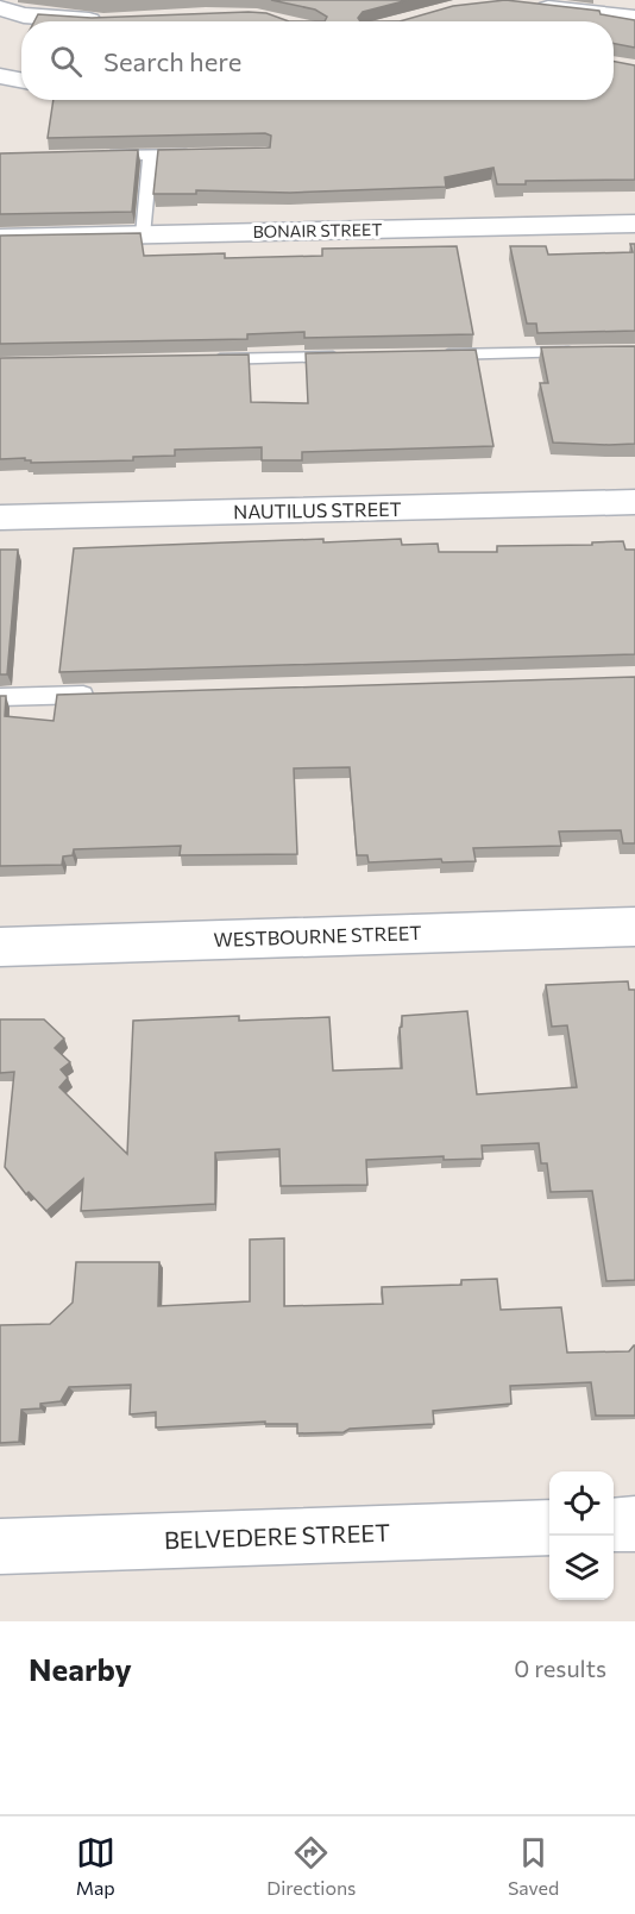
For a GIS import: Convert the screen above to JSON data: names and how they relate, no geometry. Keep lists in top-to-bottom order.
{
  "streets": {
    "street": [
      "BONAIR STREET",
      "NAUTILUS STREET",
      "WESTBOURNE STREET",
      "BELVEDERE STREET"
    ]
  },
  "page": {
    "search": "Search here",
    "heading": ["Nearby", "0 results"],
    "nav": ["Map", "Directions", "Saved"]
  }
}
